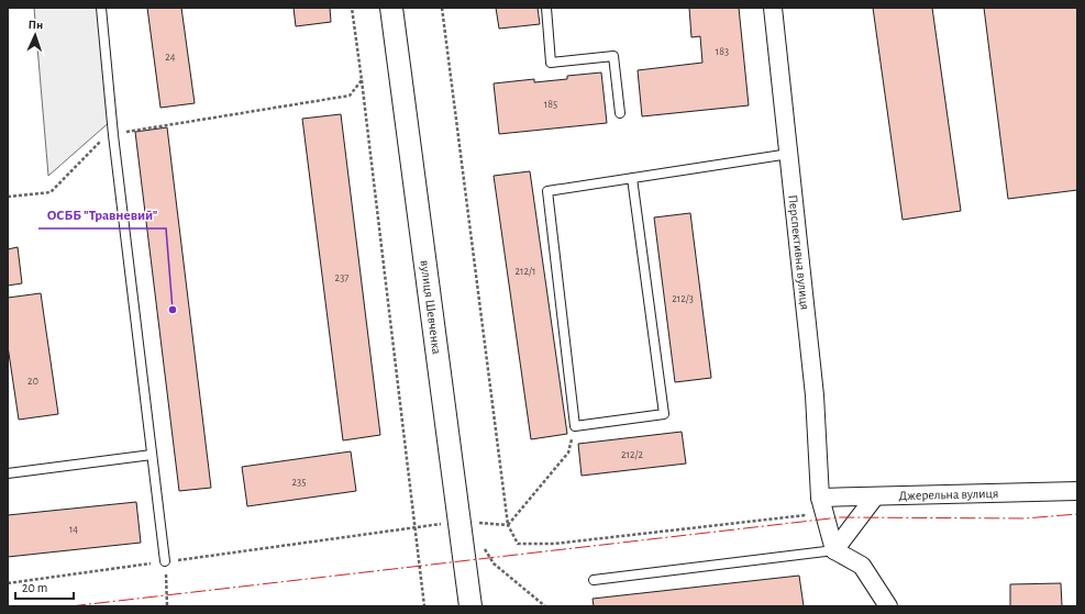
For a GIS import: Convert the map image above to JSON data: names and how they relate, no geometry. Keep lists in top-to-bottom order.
{
  "streets": {
    "street": ["Перспективна вулиця", "вулиця Шевченка", "Джерельна вулиця"]
  },
  "crossings": [
    ["Перспективна вулиця", "Джерельна вулиця"]
  ],
  "places": ["ОСББ \"Травневий\""],
  "house_numbers": [
    "183",
    "24",
    "185",
    "212/1",
    "237",
    "212/3",
    "20",
    "212/2",
    "235",
    "14"
  ],
  "scale_bar": "20 m",
  "north": "top"
}
